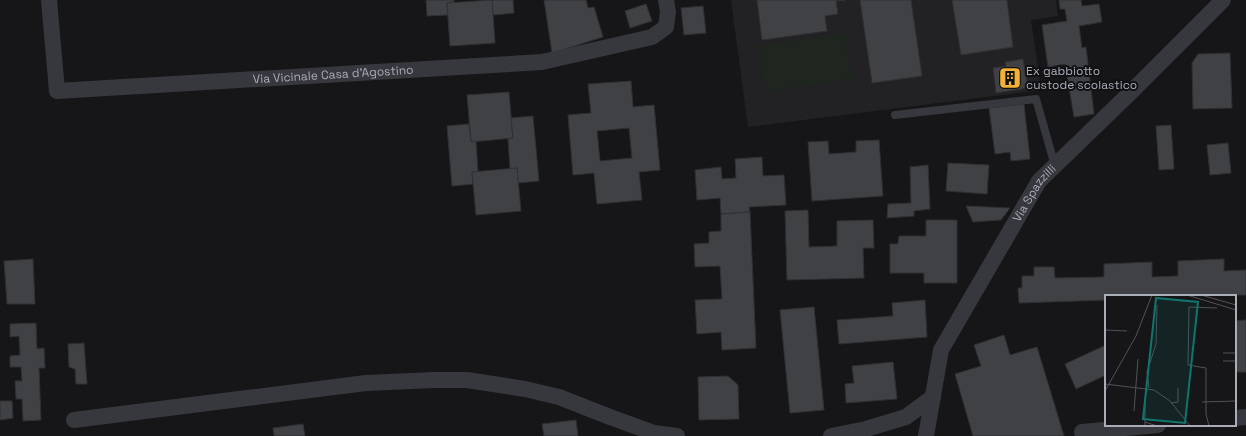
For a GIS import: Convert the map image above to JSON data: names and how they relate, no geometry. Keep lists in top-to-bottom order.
{
  "streets": {
    "street": ["Via Vicinale Casa d'Agostino", "Via Spazzilli"]
  },
  "places": {
    "building": ["Ex gabbiotto custode scolastico"]
  }
}
